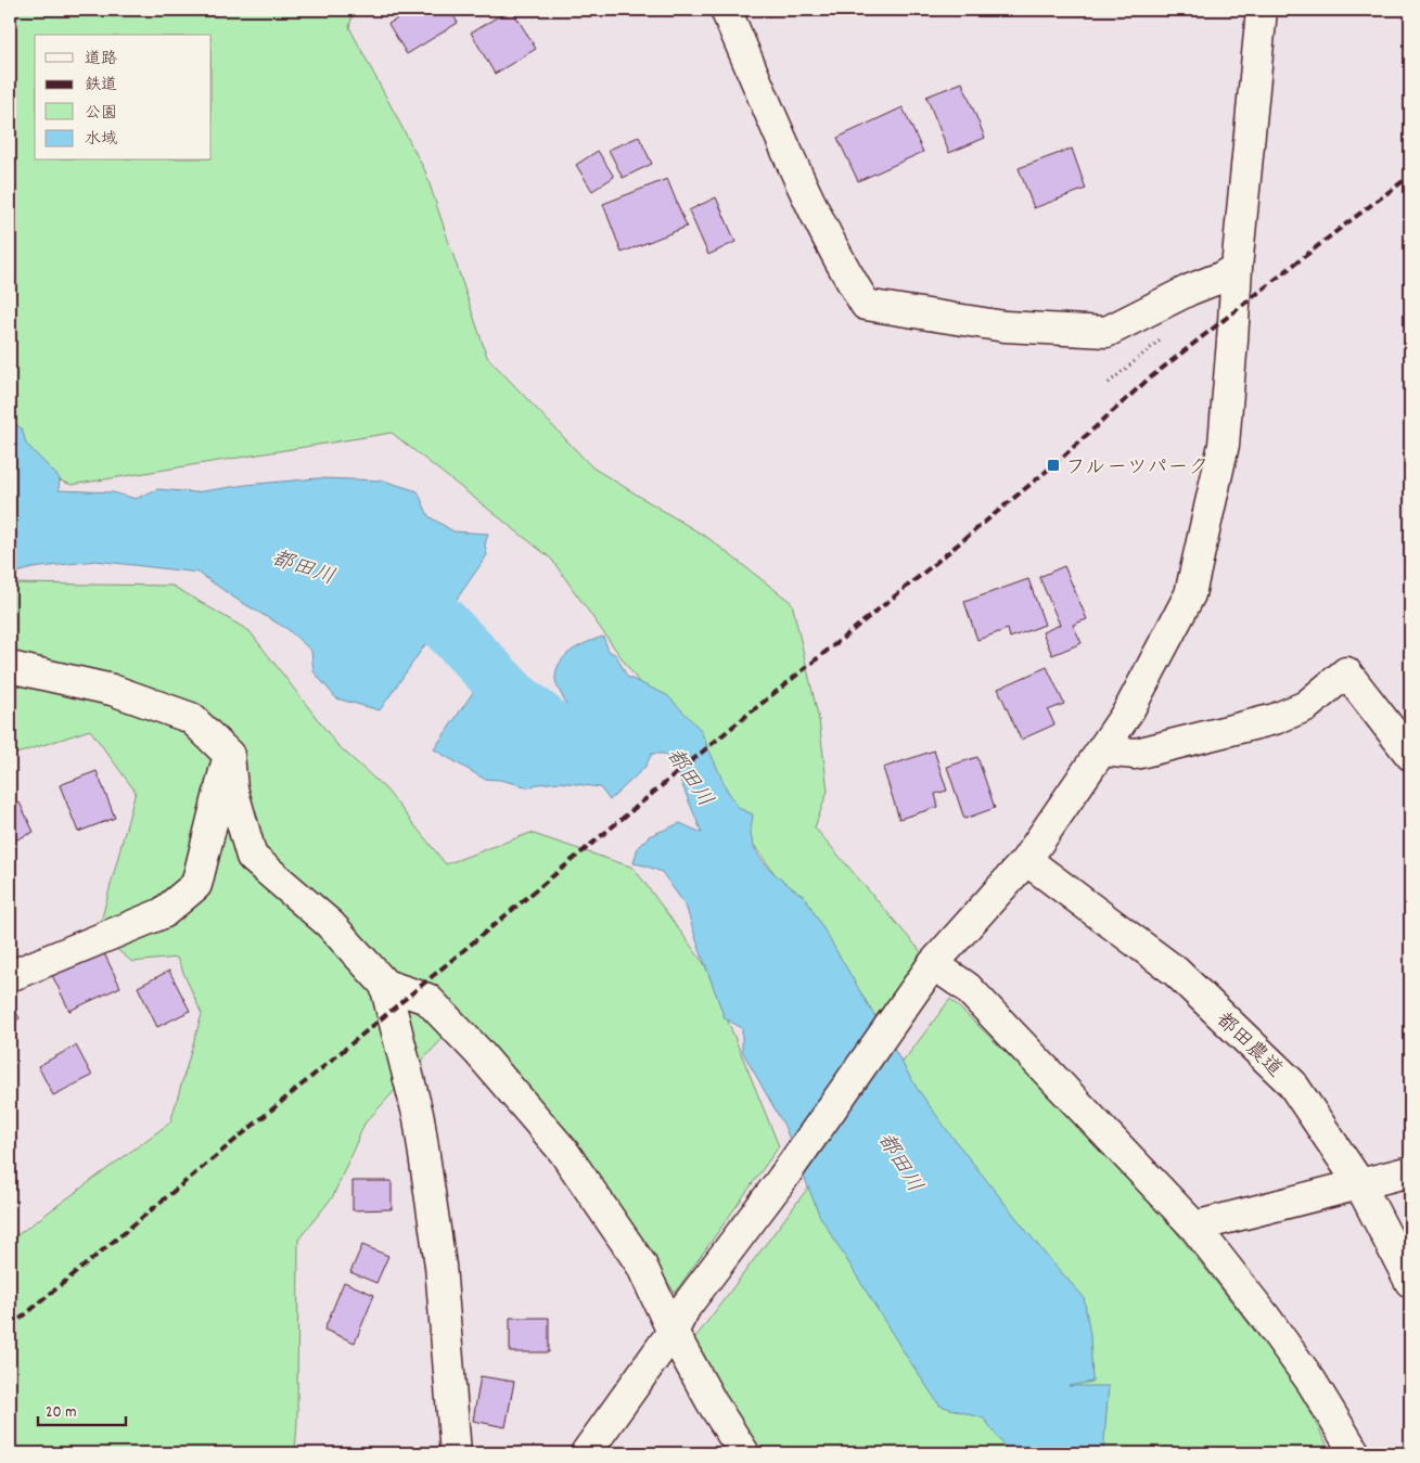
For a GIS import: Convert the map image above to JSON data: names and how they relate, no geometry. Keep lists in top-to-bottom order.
{
  "streets": {
    "street": ["都田農道"]
  },
  "water": ["都田川"],
  "places": {
    "transit": ["フルーツパーク"]
  },
  "legend": [
    "道路",
    "鉄道",
    "公園",
    "水域"
  ],
  "scale_bar": "20 m"
}
